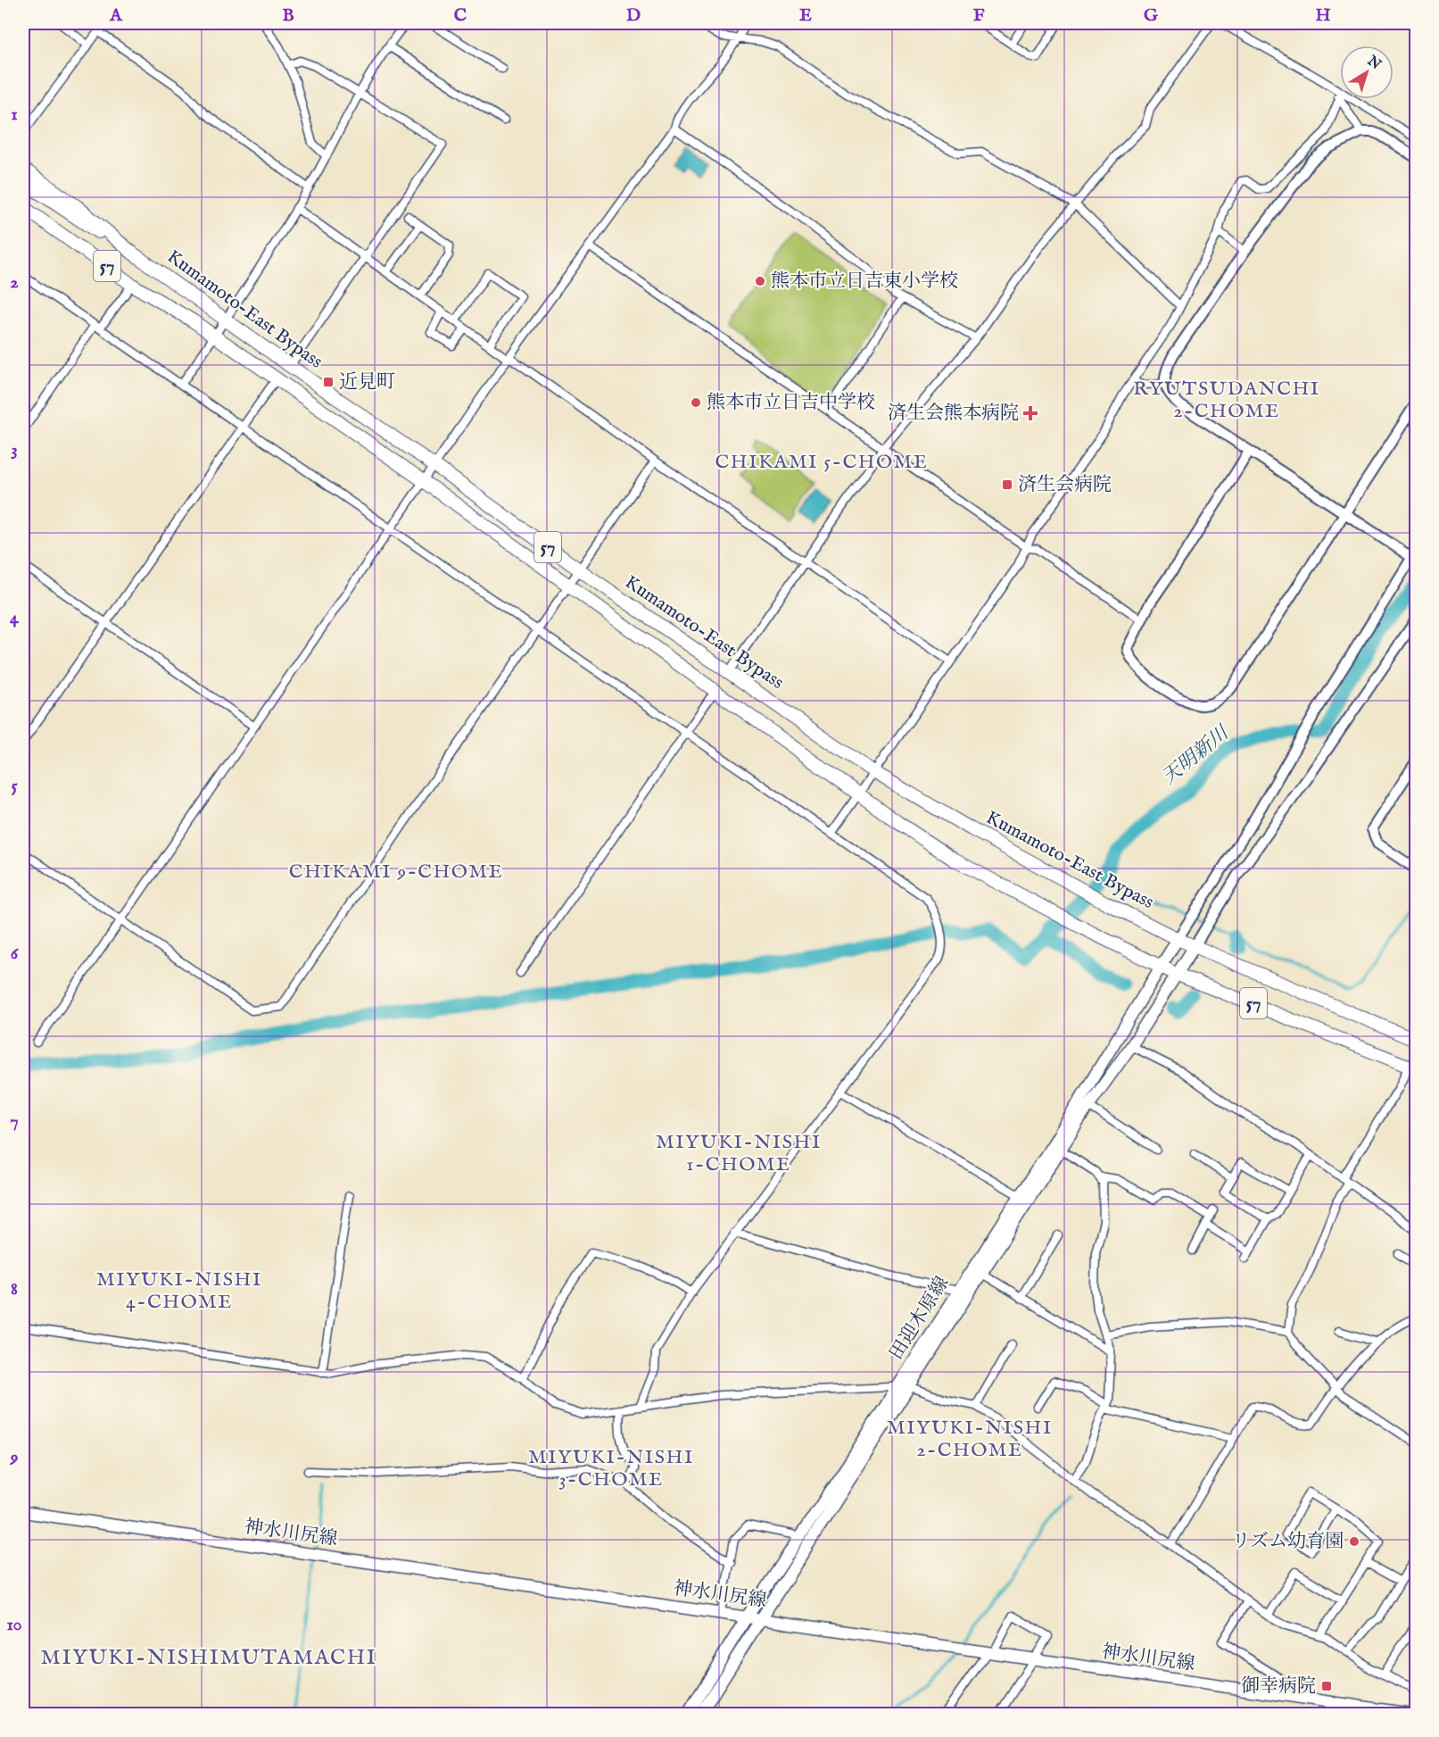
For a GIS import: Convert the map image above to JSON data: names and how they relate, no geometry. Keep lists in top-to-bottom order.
{
  "streets": {
    "highway": ["57", "Kumamoto-East Bypass"],
    "main road": ["田迎木原線", "神水川尻線"]
  },
  "crossings": [
    ["Kumamoto-East Bypass", "田迎木原線"],
    ["田迎木原線", "神水川尻線"]
  ],
  "districts": [
    "RYUTSUDANCHI 2-CHOME",
    "CHIKAMI 5-CHOME",
    "CHIKAMI 9-CHOME",
    "MIYUKI-NISHI 1-CHOME",
    "MIYUKI-NISHI 4-CHOME",
    "MIYUKI-NISHI 2-CHOME",
    "MIYUKI-NISHI 3-CHOME",
    "MIYUKI-NISHIMUTAMACHI"
  ],
  "water": ["天明新川"],
  "places": {
    "other": ["熊本市立日吉東小学校", "熊本市立日吉中学校", "リズム幼育園"],
    "transit": ["近見町", "済生会病院", "御幸病院"],
    "health": ["済生会熊本病院"]
  },
  "north": "top right",
  "grid": {
    "columns": [
      "A",
      "B",
      "C",
      "D",
      "E",
      "F",
      "G",
      "H"
    ],
    "rows": [
      "1",
      "2",
      "3",
      "4",
      "5",
      "6",
      "7",
      "8",
      "9",
      "10"
    ]
  }
}
